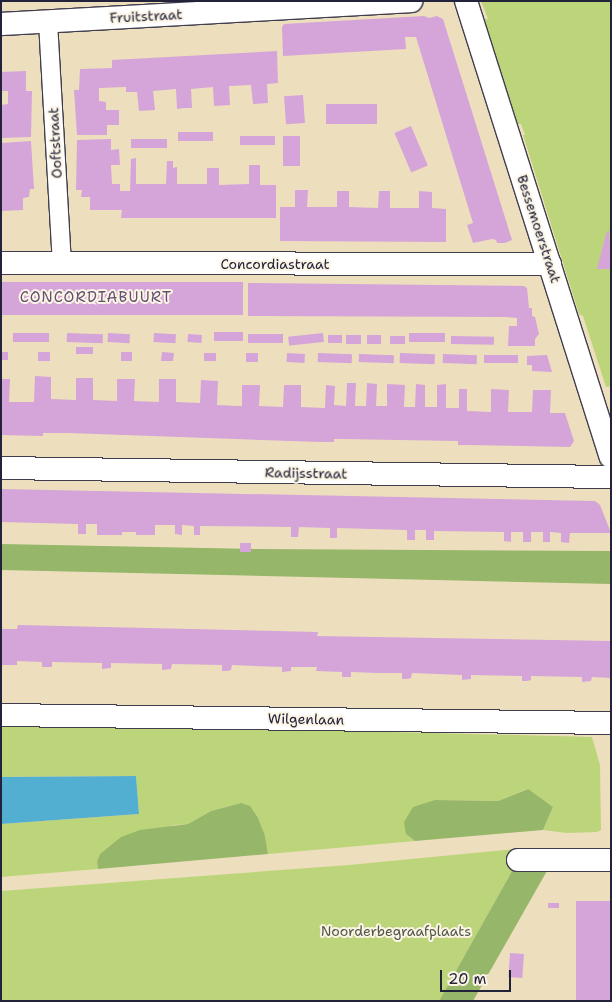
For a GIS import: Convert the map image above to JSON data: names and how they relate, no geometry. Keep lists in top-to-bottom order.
{
  "streets": {
    "street": [
      "Fruitstraat",
      "Ooftstraat",
      "Bessemoerstraat",
      "Concordiastraat",
      "Radijsstraat",
      "Wilgenlaan"
    ]
  },
  "crossings": [
    ["Fruitstraat", "Ooftstraat"],
    ["Ooftstraat", "Concordiastraat"],
    ["Bessemoerstraat", "Concordiastraat"]
  ],
  "districts": ["CONCORDIABUURT"],
  "parks": ["Noorderbegraafplaats"],
  "scale_bar": "20 m"
}
